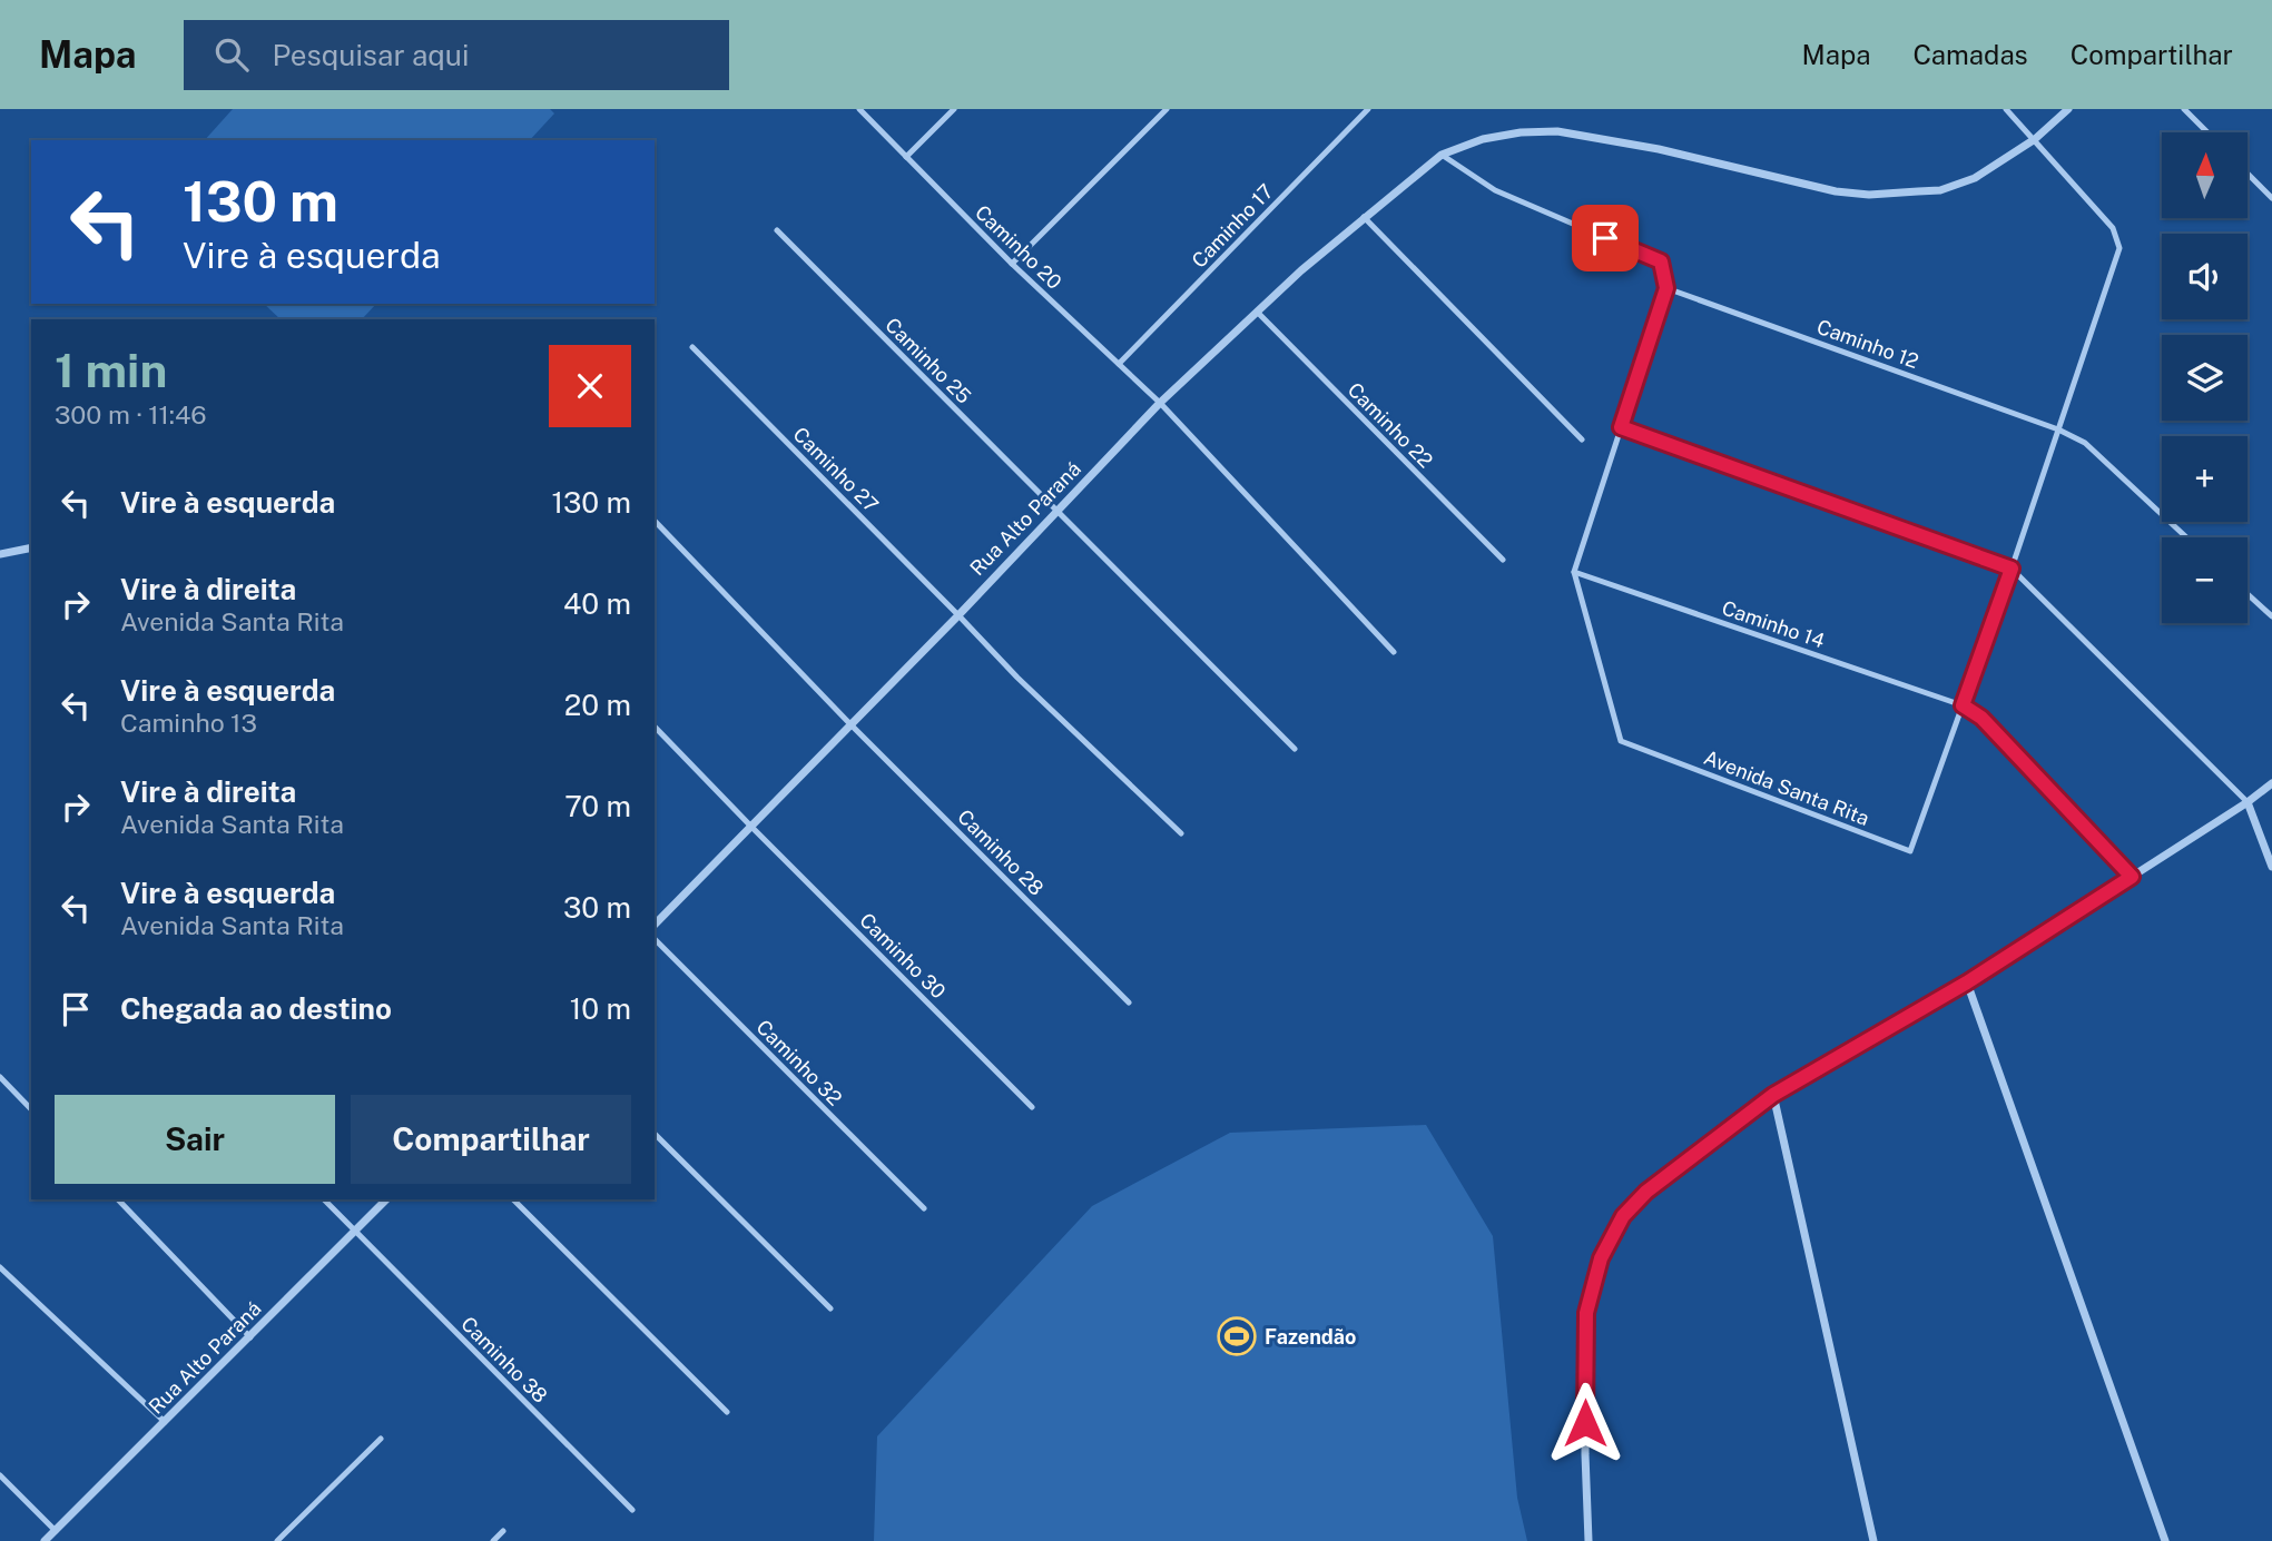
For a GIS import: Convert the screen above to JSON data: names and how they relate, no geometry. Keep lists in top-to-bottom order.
{
  "streets": {
    "street": ["Rua Alto Paraná"],
    "lane": [
      "Caminho 17",
      "Caminho 20",
      "Caminho 12",
      "Caminho 25",
      "Caminho 22",
      "Caminho 27",
      "Caminho 14",
      "Avenida Santa Rita",
      "Caminho 28",
      "Caminho 30",
      "Caminho 32",
      "Caminho 38"
    ]
  },
  "crossings": [
    ["Caminho 17", "Caminho 20"],
    ["Caminho 20", "Rua Alto Paraná"],
    ["Caminho 12", "Avenida Santa Rita"],
    ["Caminho 25", "Rua Alto Paraná"],
    ["Caminho 22", "Rua Alto Paraná"],
    ["Caminho 27", "Rua Alto Paraná"],
    ["Rua Alto Paraná", "Avenida Santa Rita"],
    ["Rua Alto Paraná", "Caminho 28"],
    ["Rua Alto Paraná", "Caminho 30"],
    ["Rua Alto Paraná", "Caminho 38"],
    ["Caminho 14", "Avenida Santa Rita"]
  ],
  "places": {
    "sports": ["Fazendão"]
  },
  "north": "top",
  "page": {
    "header": "Mapa",
    "search": "Pesquisar aqui",
    "nav": ["Mapa", "Camadas", "Compartilhar"],
    "map_buttons": ["+", "−"],
    "turn": ["130 m", "Vire à esquerda"],
    "heading": ["1 min", "300 m · 11:46"],
    "list": [
      {
        "name": "Vire à esquerda",
        "value": "130 m"
      },
      {
        "name": "Vire à direita",
        "note": "Avenida Santa Rita",
        "value": "40 m"
      },
      {
        "name": "Vire à esquerda",
        "note": "Caminho 13",
        "value": "20 m"
      },
      {
        "name": "Vire à direita",
        "note": "Avenida Santa Rita",
        "value": "70 m"
      },
      {
        "name": "Vire à esquerda",
        "note": "Avenida Santa Rita",
        "value": "30 m"
      },
      {
        "name": "Chegada ao destino",
        "value": "10 m"
      }
    ],
    "buttons": ["Sair", "Compartilhar"]
  }
}
